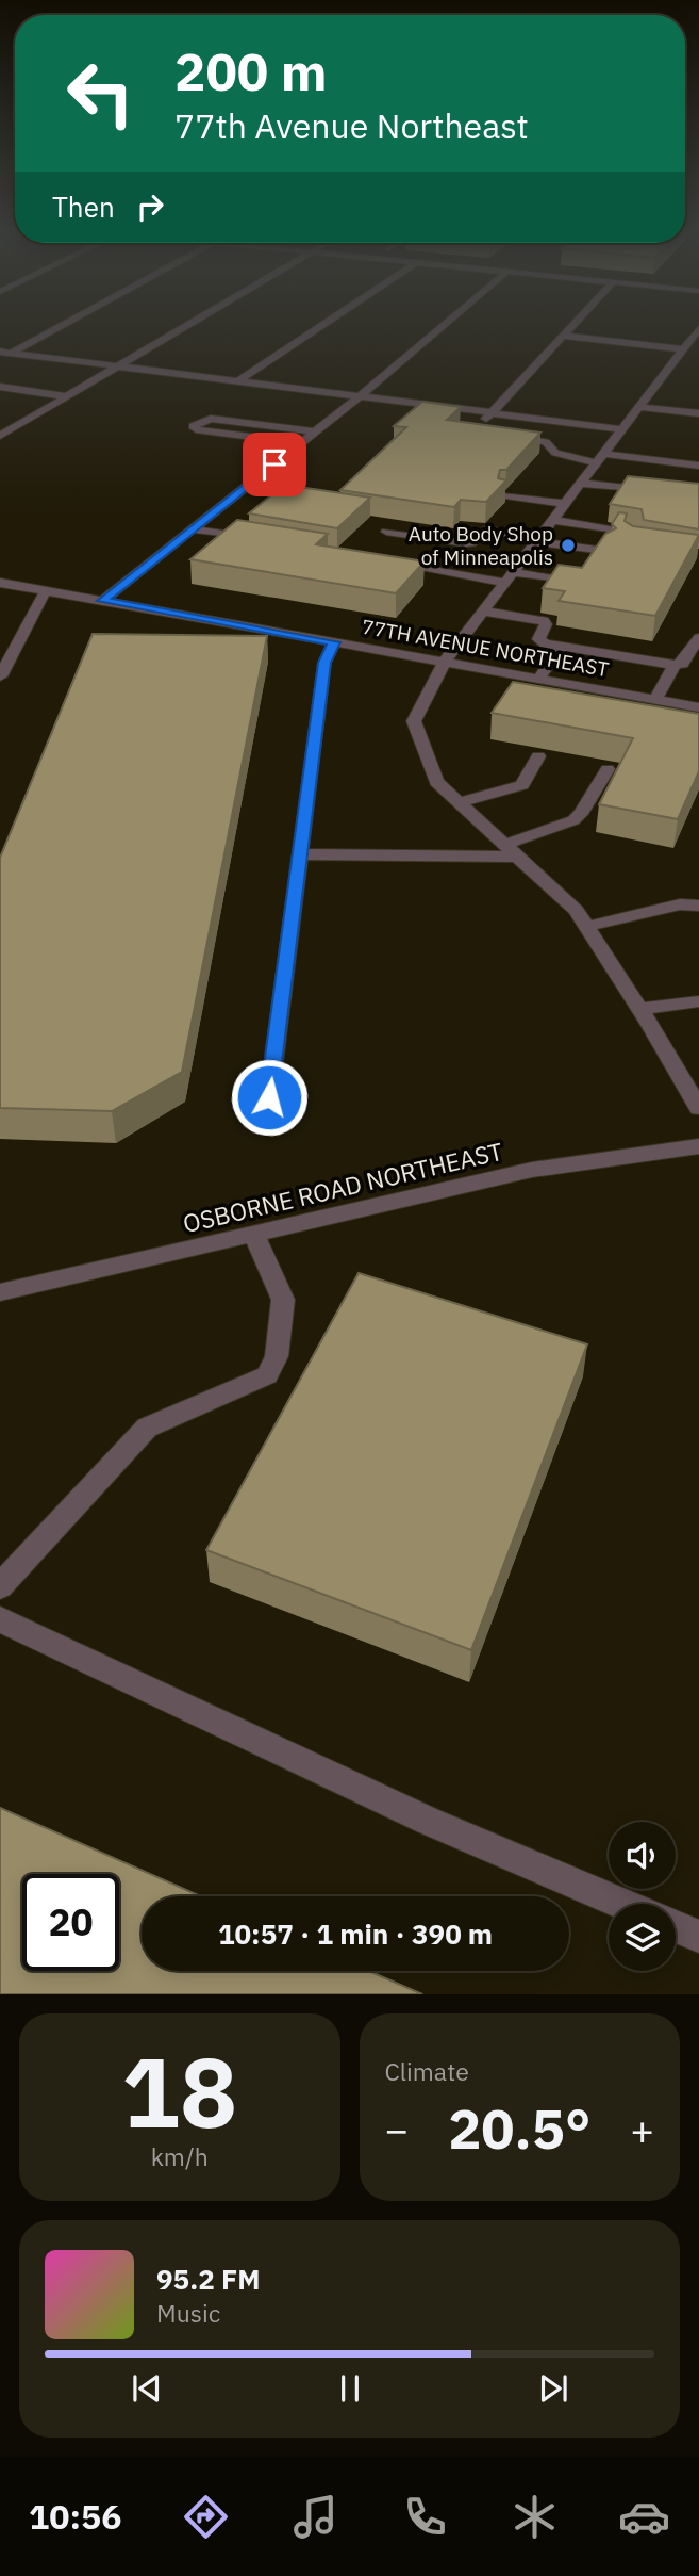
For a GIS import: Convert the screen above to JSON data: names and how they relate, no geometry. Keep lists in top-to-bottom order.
{
  "streets": {
    "street": ["77TH AVENUE NORTHEAST", "OSBORNE ROAD NORTHEAST"]
  },
  "places": ["Auto Body Shop of Minneapolis"],
  "page": {
    "turn": ["200 m", "77th Avenue Northeast"],
    "then": "Then",
    "limit": "20",
    "trip": "10:57 · 1 min · 390 m",
    "tile": [
      ["18", "km/h"],
      "Climate"
    ],
    "heat": ["−", "20.5°", "+"],
    "song": ["95.2 FM", "Music"],
    "tabs": "10:56"
  }
}
